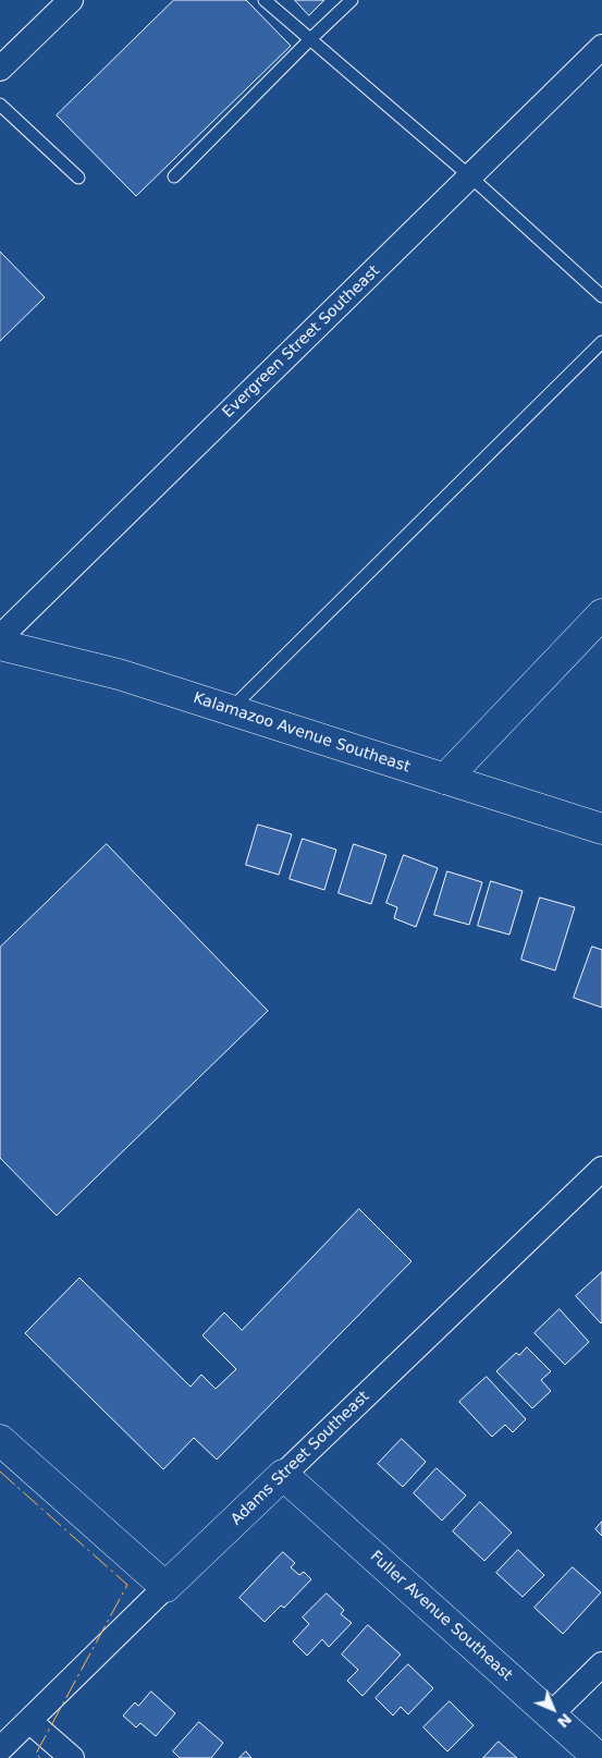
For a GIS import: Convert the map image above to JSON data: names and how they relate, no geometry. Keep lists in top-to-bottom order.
{
  "streets": {
    "street": [
      "Evergreen Street Southeast",
      "Kalamazoo Avenue Southeast",
      "Adams Street Southeast",
      "Fuller Avenue Southeast"
    ]
  },
  "crossings": [
    ["Adams Street Southeast", "Fuller Avenue Southeast"]
  ],
  "north": "bottom right"
}
